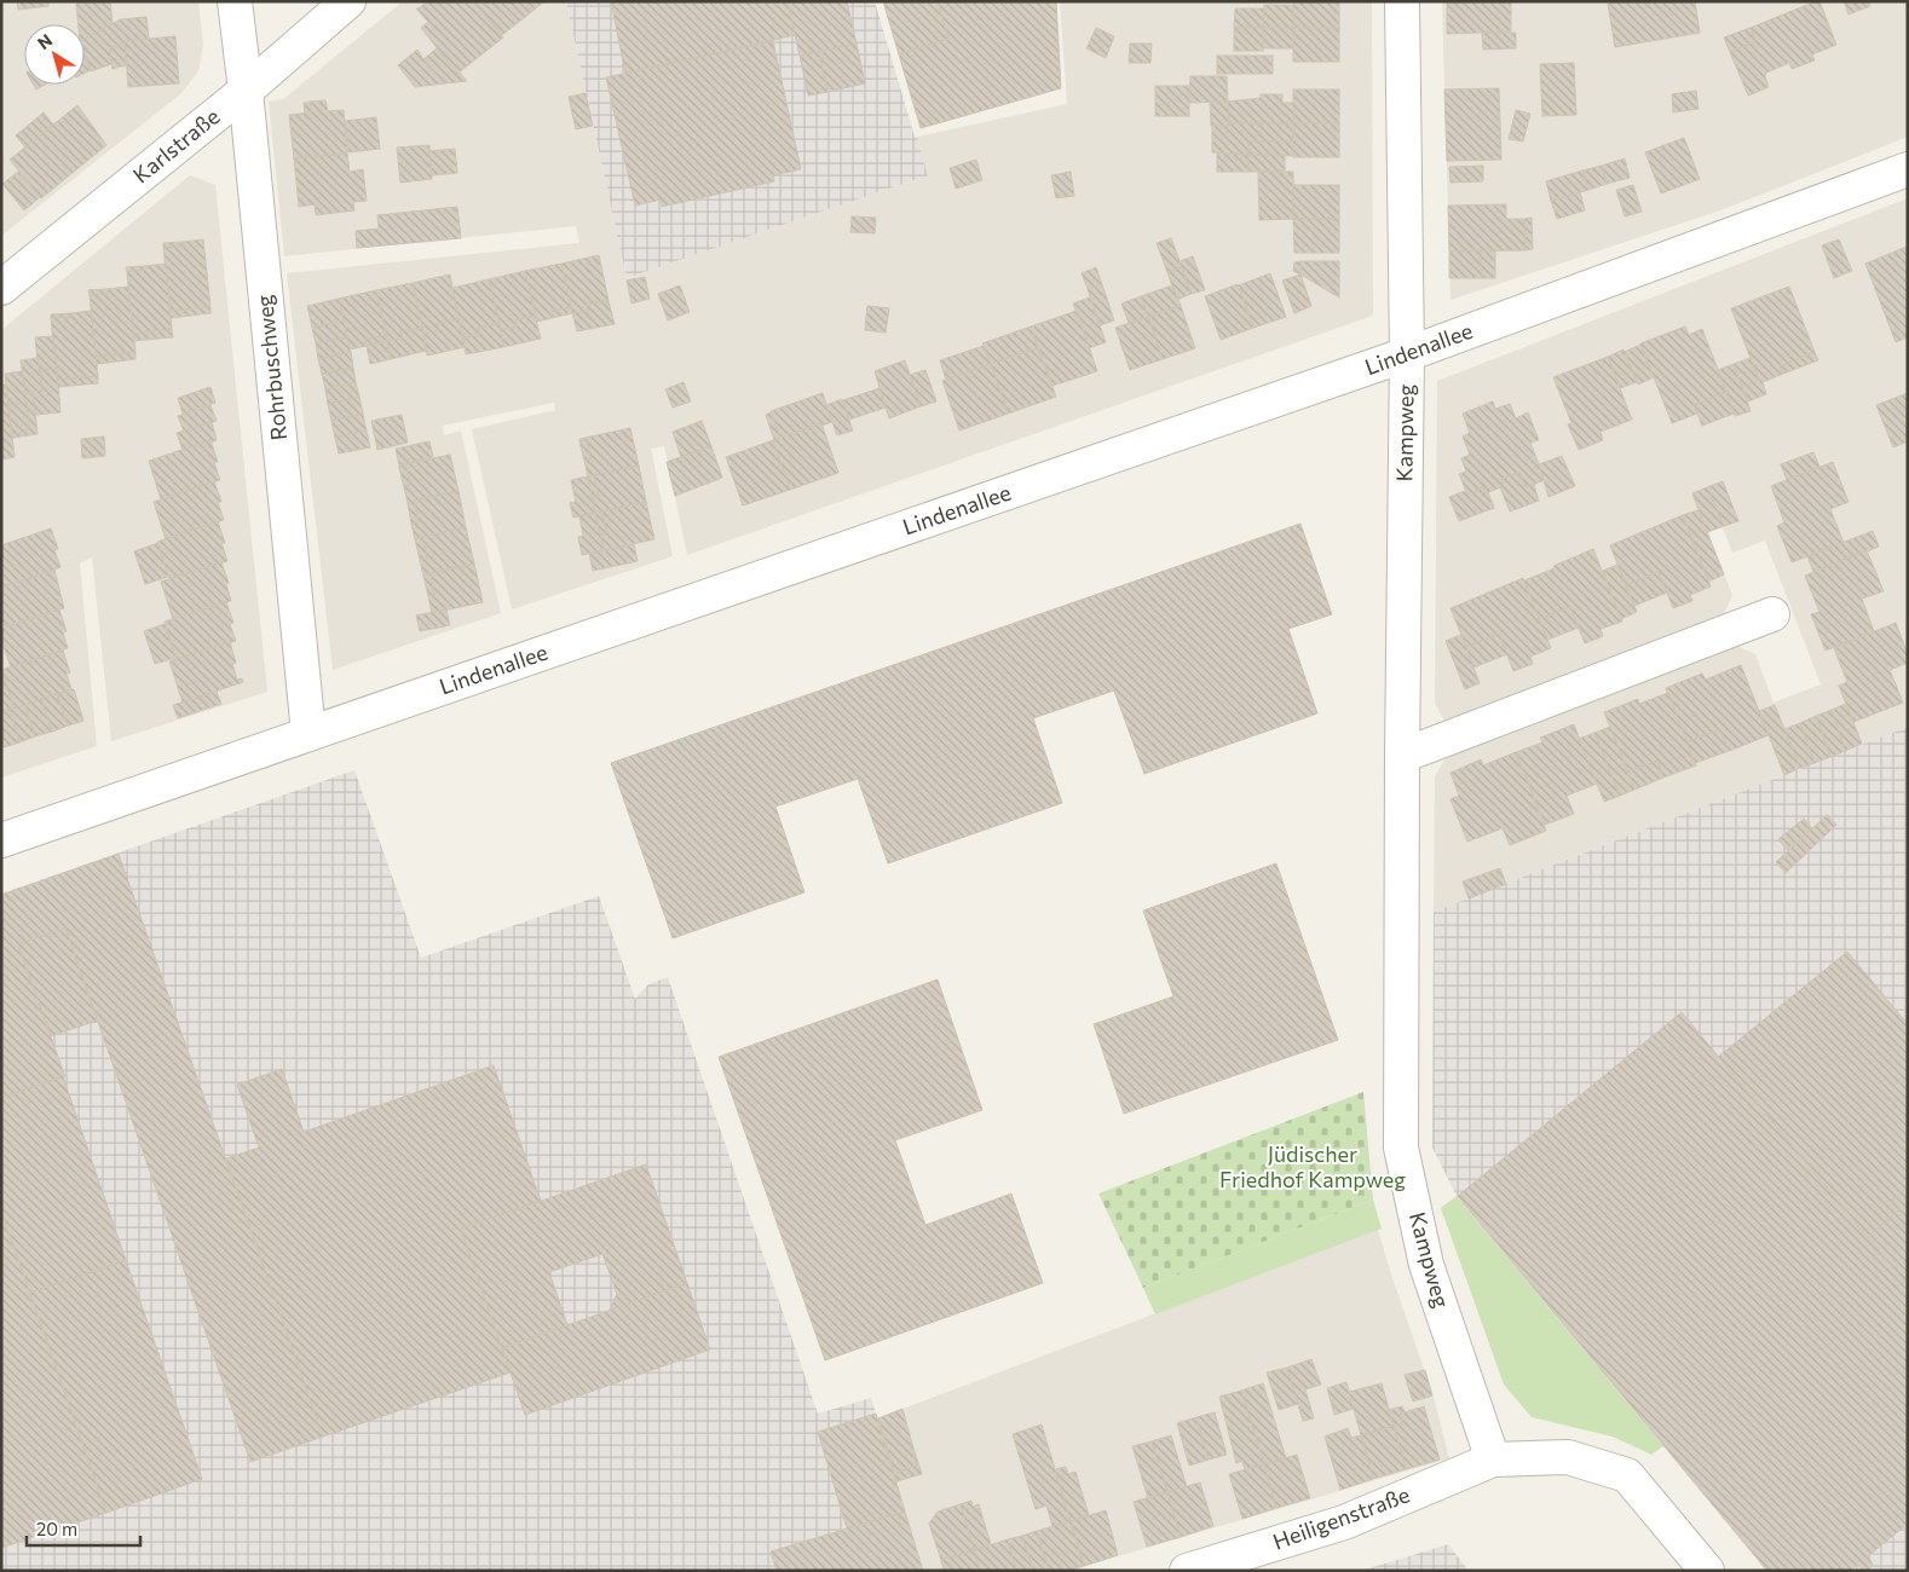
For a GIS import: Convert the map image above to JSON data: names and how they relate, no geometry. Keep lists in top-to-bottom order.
{
  "streets": {
    "street": [
      "Karlstraße",
      "Lindenallee",
      "Rohrbuschweg",
      "Kampweg",
      "Heiligenstraße"
    ]
  },
  "crossings": [
    ["Karlstraße", "Rohrbuschweg"],
    ["Lindenallee", "Rohrbuschweg"],
    ["Lindenallee", "Kampweg"],
    ["Kampweg", "Heiligenstraße"]
  ],
  "parks": ["Jüdischer Friedhof Kampweg"],
  "scale_bar": "20 m",
  "north": "top left"
}
